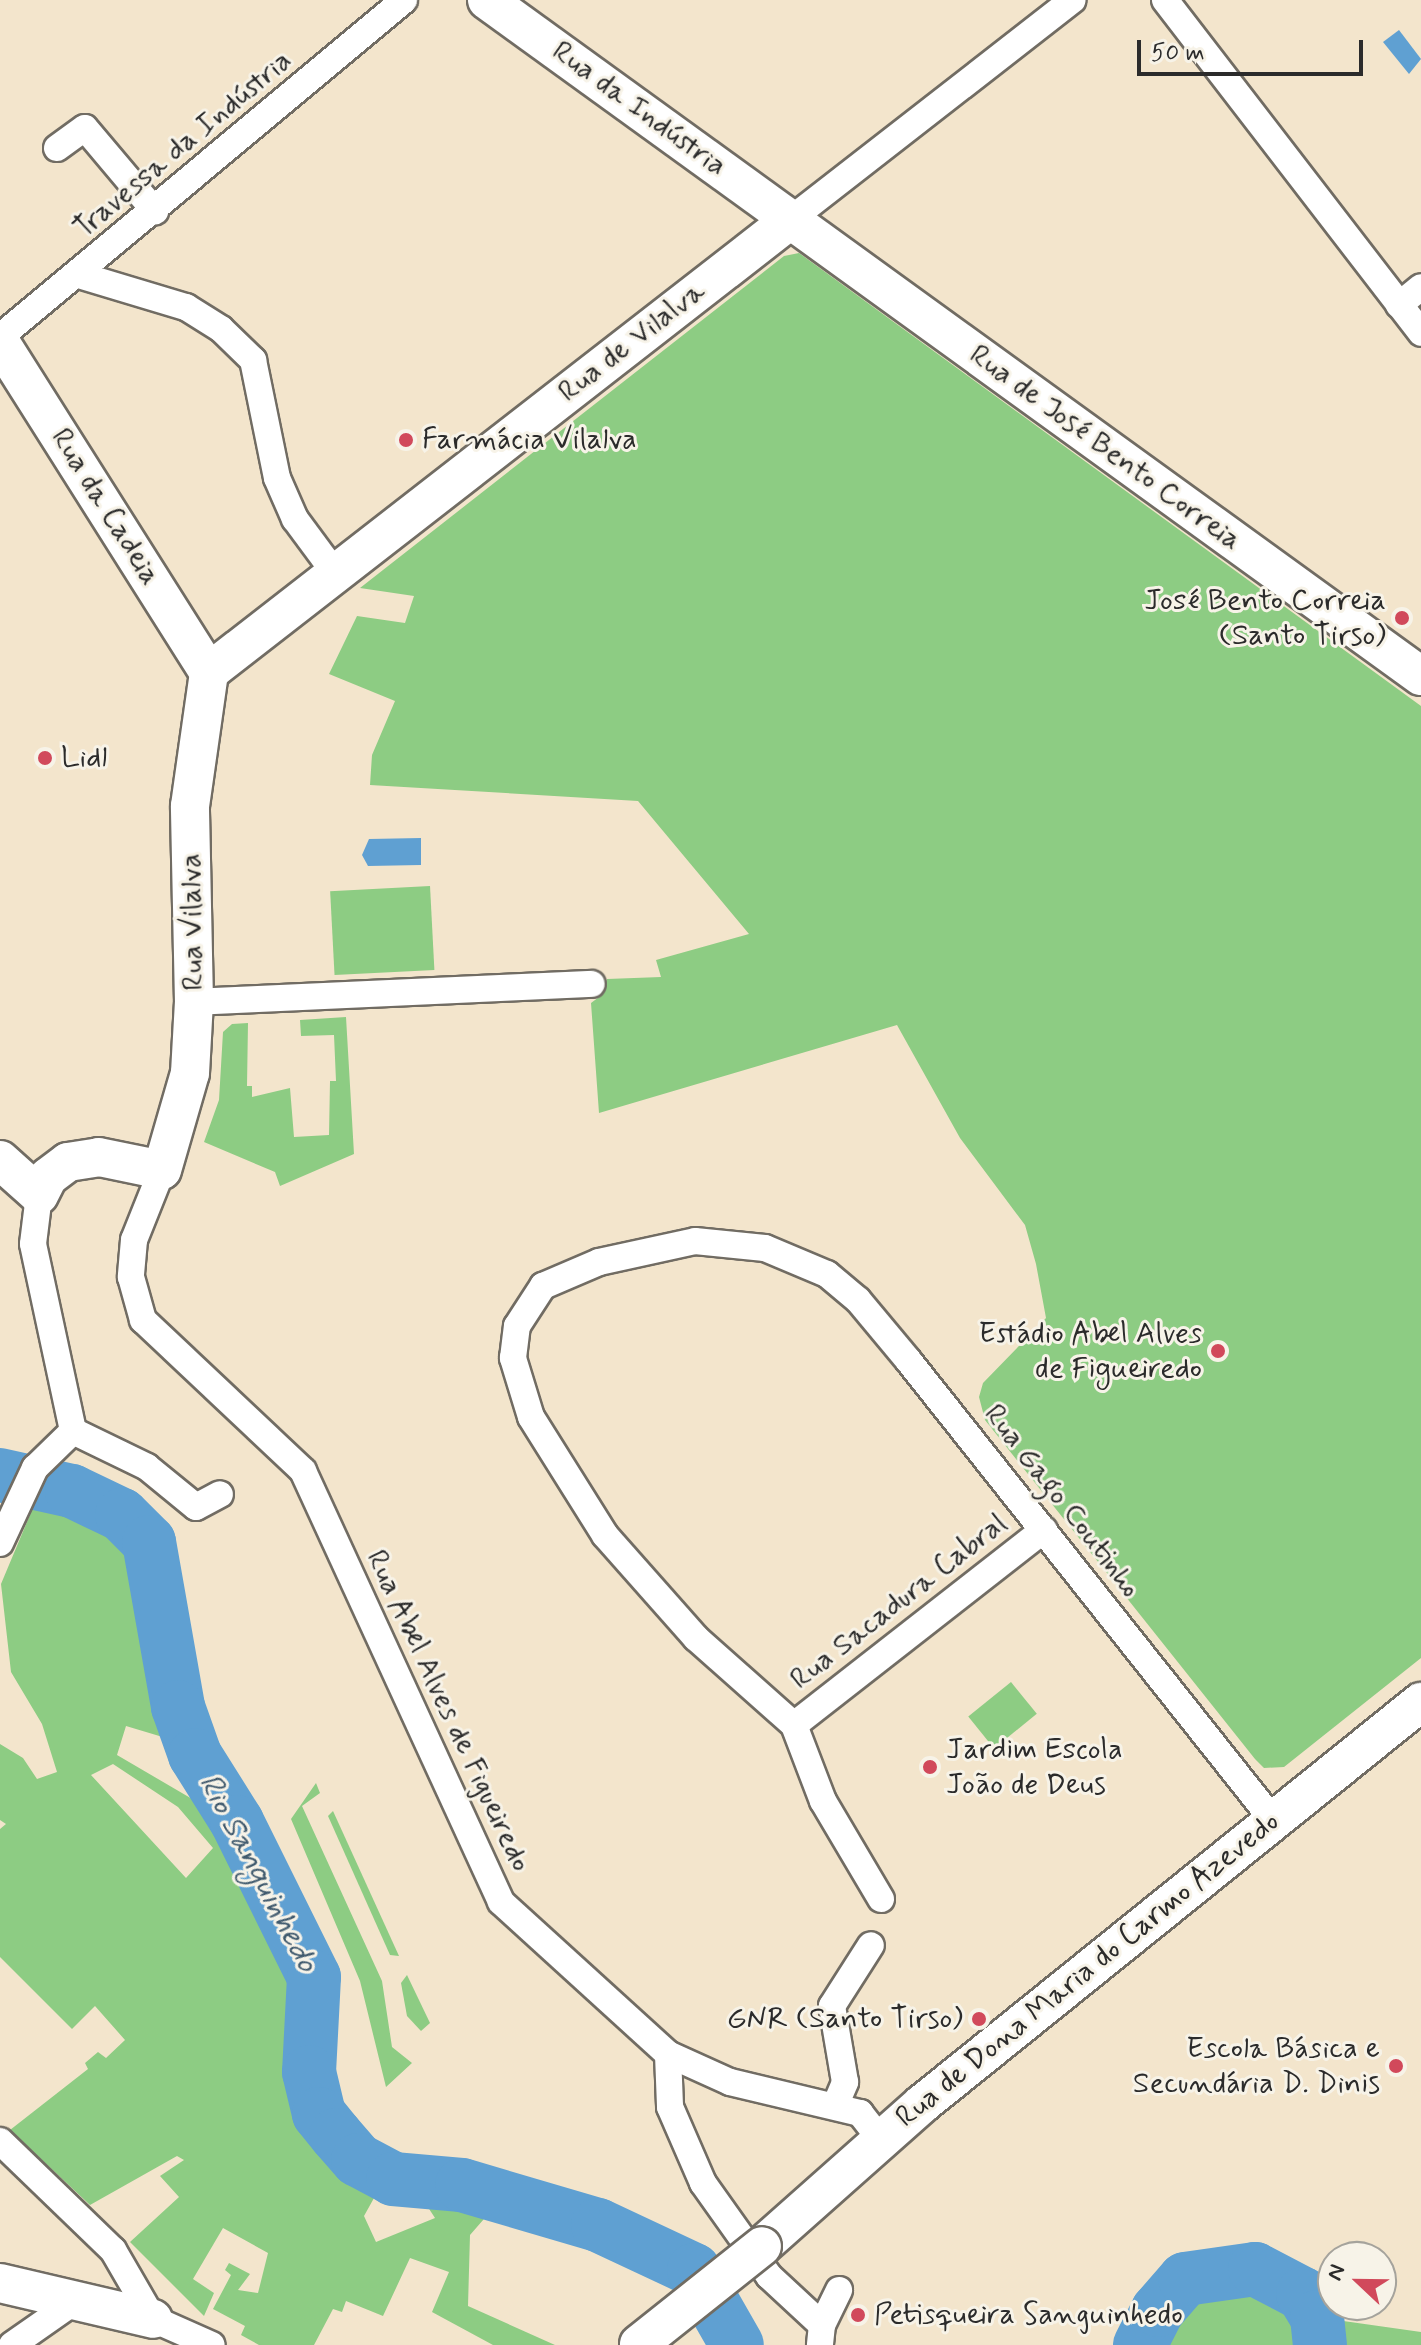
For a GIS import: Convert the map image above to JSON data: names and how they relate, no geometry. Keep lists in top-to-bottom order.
{
  "streets": {
    "street": [
      "Rua da Indústria",
      "Travessa da Indústria",
      "Rua de Vilalva",
      "Rua de José Bento Correia",
      "Rua da Cadeia",
      "Rua Vilalva",
      "Rua Gago Coutinho",
      "Rua Sacadura Cabral",
      "Rua Abel Alves de Figueiredo",
      "Rua de Dona Maria do Carmo Azevedo"
    ]
  },
  "crossings": [
    ["Rua da Indústria", "Rua de Vilalva"],
    ["Rua da Indústria", "Rua de José Bento Correia"],
    ["Travessa da Indústria", "Rua da Cadeia"],
    ["Rua de Vilalva", "Rua de José Bento Correia"],
    ["Rua de Vilalva", "Rua da Cadeia"],
    ["Rua de Vilalva", "Rua Vilalva"],
    ["Rua da Cadeia", "Rua Vilalva"],
    ["Rua Vilalva", "Rua Abel Alves de Figueiredo"],
    ["Rua Gago Coutinho", "Rua Sacadura Cabral"],
    ["Rua Gago Coutinho", "Rua de Dona Maria do Carmo Azevedo"],
    ["Rua Abel Alves de Figueiredo", "Rua de Dona Maria do Carmo Azevedo"]
  ],
  "water": ["Rio Sanguinhedo"],
  "places": [
    "Farmácia Vilalva",
    "José Bento Correia (Santo Tirso)",
    "Lidl",
    "Estádio Abel Alves de Figueiredo",
    "Jardim Escola João de Deus",
    "GNR (Santo Tirso)",
    "Escola Básica e Secundária D. Dinis",
    "Petisqueira Sanguinhedo"
  ],
  "scale_bar": "50 m",
  "north": "left"
}
